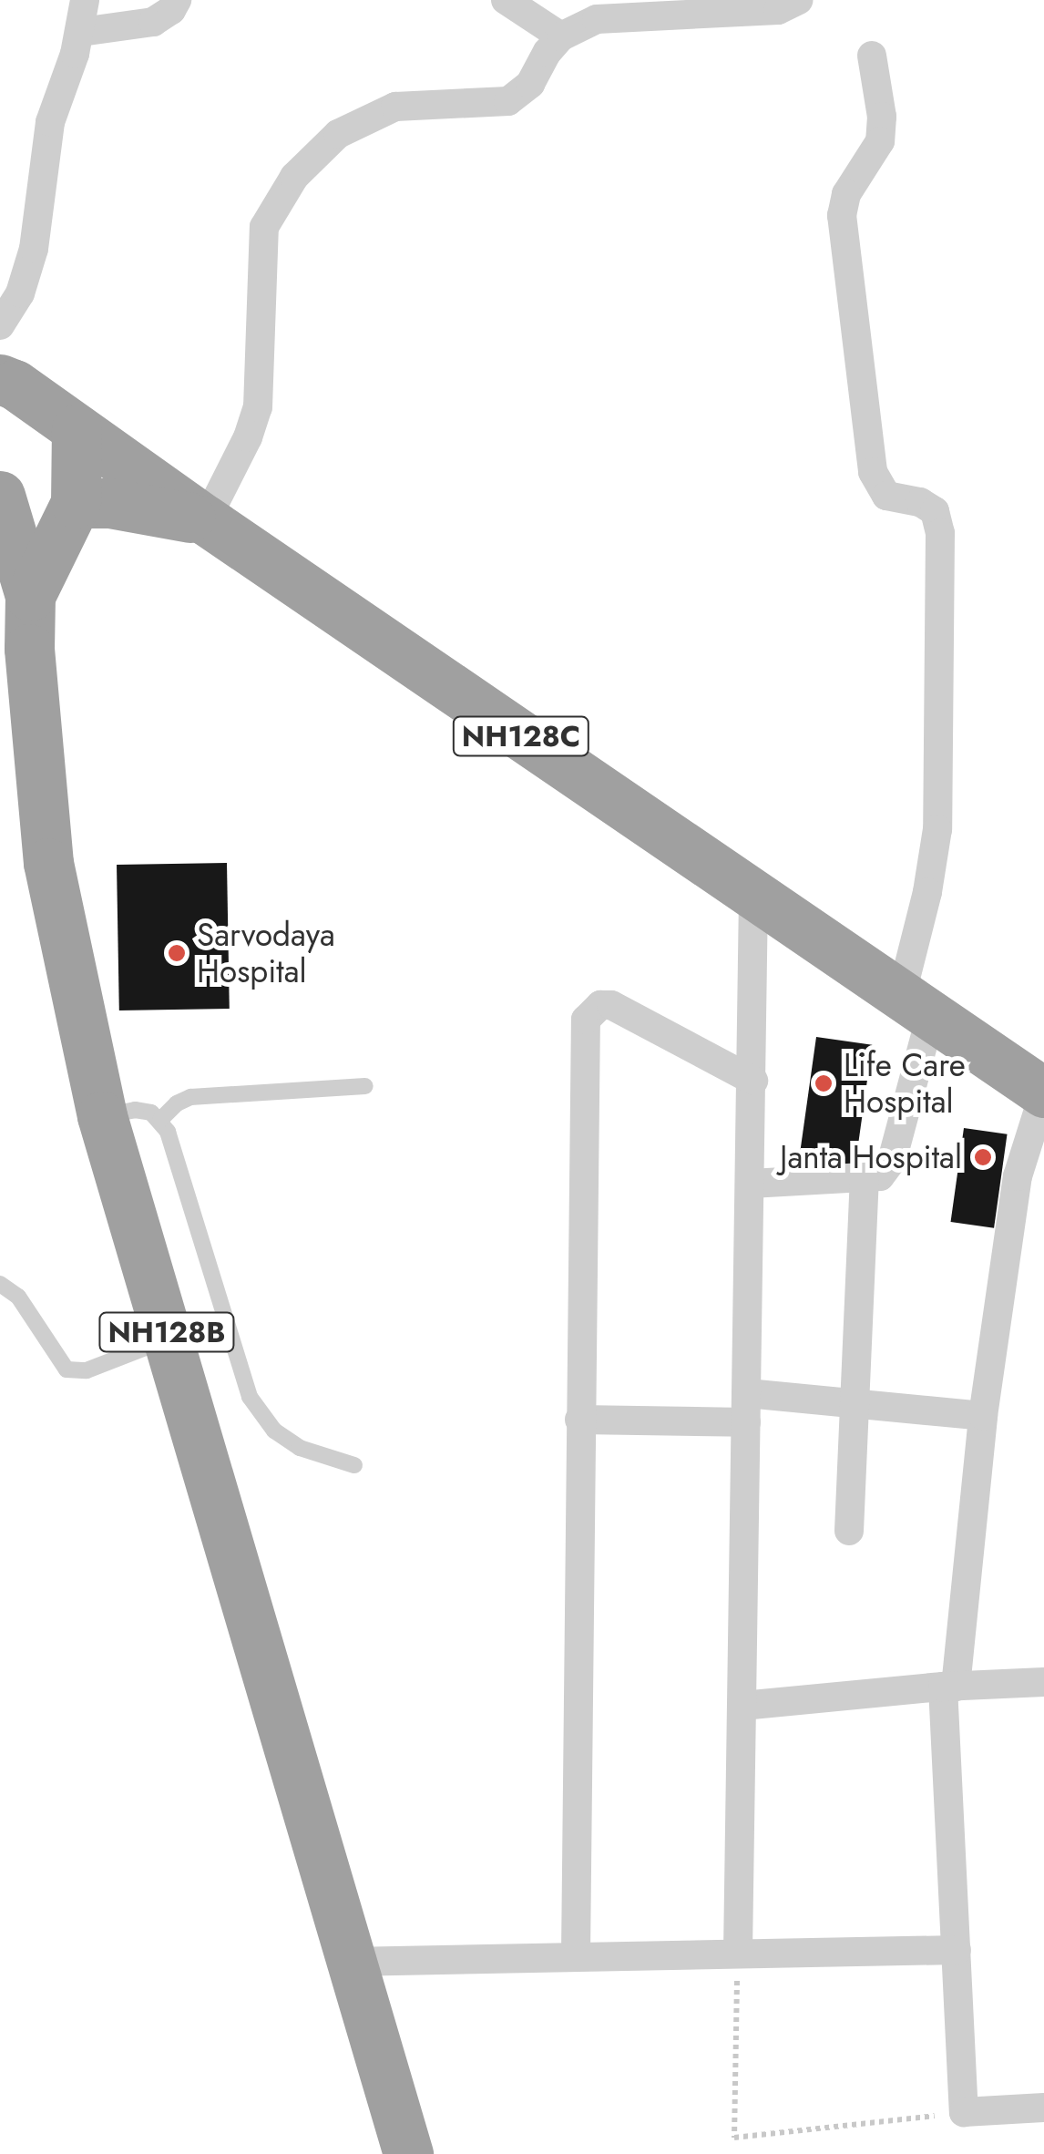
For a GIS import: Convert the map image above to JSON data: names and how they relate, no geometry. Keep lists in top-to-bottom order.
{
  "streets": {
    "highway": ["NH128C", "NH128B"]
  },
  "places": ["Sarvodaya Hospital", "Life Care Hospital", "Janta Hospital"]
}
